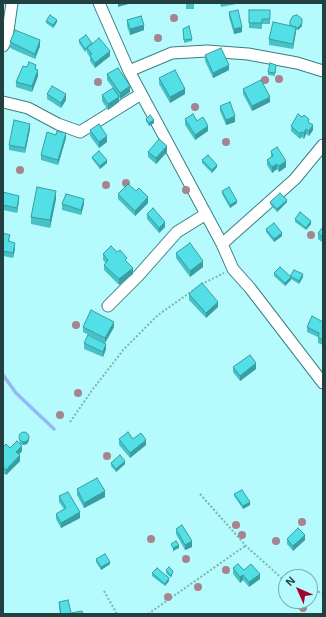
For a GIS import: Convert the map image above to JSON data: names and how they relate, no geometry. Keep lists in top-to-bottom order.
{
  "north": "top left"
}
